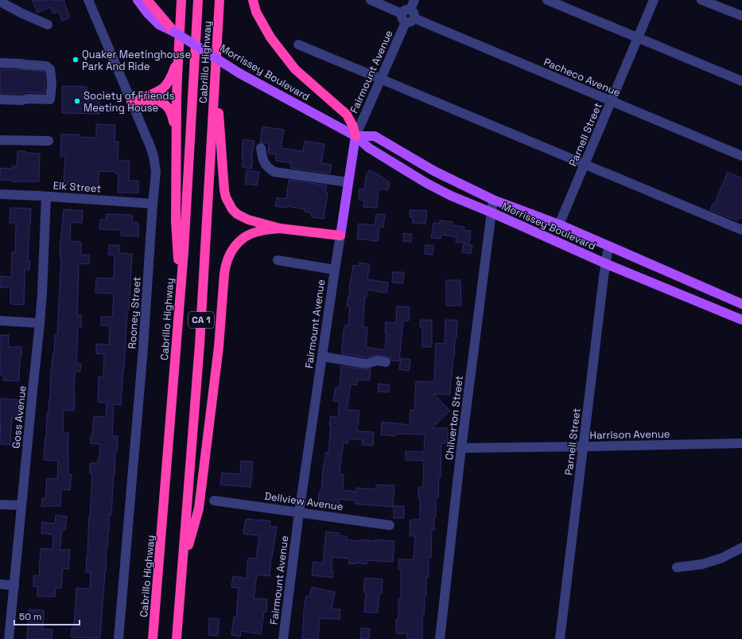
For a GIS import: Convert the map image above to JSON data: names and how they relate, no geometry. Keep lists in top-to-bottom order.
{
  "streets": {
    "highway": ["Cabrillo Highway", "CA 1"],
    "main road": ["Fairmount Avenue", "Morrissey Boulevard"],
    "street": [
      "Pacheco Avenue",
      "Parnell Street",
      "Elk Street",
      "Rooney Street",
      "Goss Avenue",
      "Chilverton Street",
      "Harrison Avenue",
      "Dellview Avenue"
    ]
  },
  "crossings": [
    ["Fairmount Avenue", "Morrissey Boulevard"],
    ["Fairmount Avenue", "Pacheco Avenue"],
    ["Fairmount Avenue", "Dellview Avenue"],
    ["Morrissey Boulevard", "Parnell Street"],
    ["Morrissey Boulevard", "Chilverton Street"],
    ["Pacheco Avenue", "Parnell Street"],
    ["Parnell Street", "Harrison Avenue"],
    ["Elk Street", "Rooney Street"],
    ["Elk Street", "Goss Avenue"],
    ["Chilverton Street", "Harrison Avenue"]
  ],
  "places": ["Quaker Meetinghouse Park And Ride", "Society of Friends Meeting House"],
  "scale_bar": "50 m"
}
